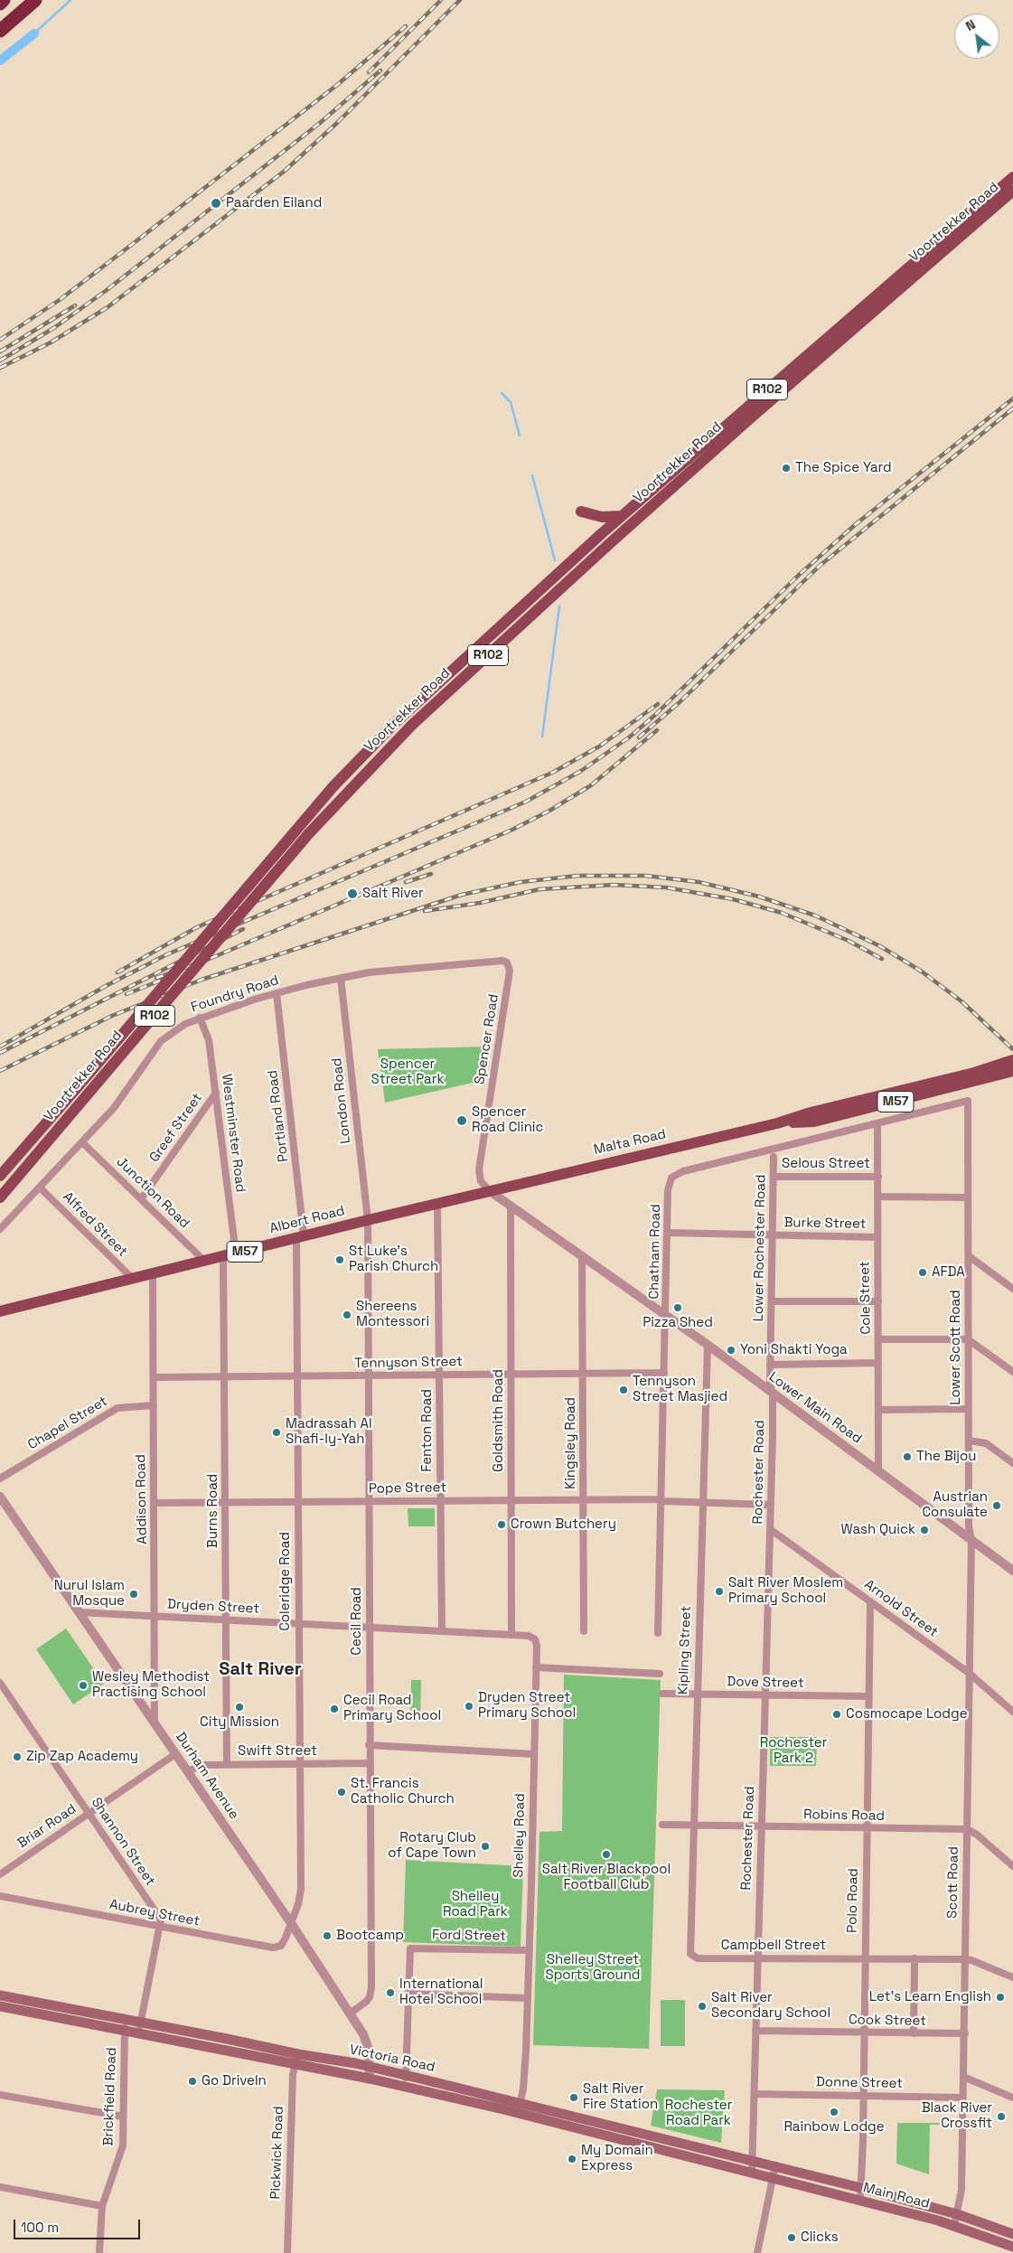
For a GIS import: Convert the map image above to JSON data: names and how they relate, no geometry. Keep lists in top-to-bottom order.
{
  "streets": {
    "main road": [
      "Voortrekker Road",
      "R102",
      "M57",
      "Malta Road",
      "Albert Road",
      "Victoria Road",
      "Main Road"
    ],
    "street": [
      "Foundry Road",
      "Spencer Road",
      "London Road",
      "Portland Road",
      "Greef Street",
      "Westminster Road",
      "Selous Street",
      "Junction Road",
      "Burke Street",
      "Alfred Street",
      "Lower Rochester Road",
      "Chatham Road",
      "Cole Street",
      "Lower Scott Road",
      "Tennyson Street",
      "Lower Main Road",
      "Goldsmith Road",
      "Chapel Street",
      "Fenton Road",
      "Kingsley Road",
      "Rochester Road",
      "Pope Street",
      "Addison Road",
      "Burns Road",
      "Coleridge Road",
      "Dryden Street",
      "Arnold Street",
      "Cecil Road",
      "Kipling Street",
      "Dove Street",
      "Swift Street",
      "Durham Avenue",
      "Robins Road",
      "Briar Road",
      "Shelley Road",
      "Shannon Street",
      "Scott Road",
      "Polo Road",
      "Aubrey Street",
      "Ford Street",
      "Campbell Street",
      "Cook Street",
      "Donne Street",
      "Brickfield Road",
      "Pickwick Road"
    ]
  },
  "crossings": [
    ["Foundry Road", "Spencer Road"],
    ["Foundry Road", "London Road"],
    ["Foundry Road", "Portland Road"],
    ["Foundry Road", "Westminster Road"],
    ["Foundry Road", "Junction Road"],
    ["Foundry Road", "Alfred Street"],
    ["Spencer Road", "Malta Road"],
    ["Spencer Road", "Albert Road"],
    ["Spencer Road", "Lower Main Road"],
    ["London Road", "Albert Road"],
    ["London Road", "Cecil Road"],
    ["Portland Road", "Albert Road"],
    ["Portland Road", "Coleridge Road"],
    ["Greef Street", "Westminster Road"],
    ["Greef Street", "Junction Road"],
    ["Westminster Road", "Albert Road"],
    ["Malta Road", "Albert Road"],
    ["Malta Road", "Lower Main Road"],
    ["Selous Street", "Lower Rochester Road"],
    ["Selous Street", "Cole Street"],
    ["Junction Road", "Albert Road"],
    ["Albert Road", "Alfred Street"],
    ["Albert Road", "Lower Main Road"],
    ["Albert Road", "Fenton Road"],
    ["Albert Road", "Addison Road"],
    ["Albert Road", "Burns Road"],
    ["Albert Road", "Coleridge Road"],
    ["Albert Road", "Cecil Road"],
    ["Burke Street", "Lower Rochester Road"],
    ["Burke Street", "Chatham Road"],
    ["Burke Street", "Cole Street"],
    ["Lower Rochester Road", "Lower Main Road"],
    ["Lower Rochester Road", "Rochester Road"],
    ["Chatham Road", "Cole Street"],
    ["Chatham Road", "Lower Scott Road"],
    ["Chatham Road", "Tennyson Street"],
    ["Chatham Road", "Lower Main Road"],
    ["Chatham Road", "Pope Street"],
    ["Cole Street", "Lower Main Road"],
    ["Lower Scott Road", "Lower Main Road"],
    ["Lower Scott Road", "Scott Road"],
    ["Tennyson Street", "Goldsmith Road"],
    ["Tennyson Street", "Fenton Road"],
    ["Tennyson Street", "Kingsley Road"],
    ["Tennyson Street", "Addison Road"],
    ["Tennyson Street", "Burns Road"],
    ["Tennyson Street", "Coleridge Road"],
    ["Tennyson Street", "Cecil Road"],
    ["Lower Main Road", "Goldsmith Road"],
    ["Lower Main Road", "Kingsley Road"],
    ["Lower Main Road", "Rochester Road"],
    ["Lower Main Road", "Kipling Street"],
    ["Lower Main Road", "Scott Road"],
    ["Goldsmith Road", "Pope Street"],
    ["Goldsmith Road", "Dryden Street"],
    ["Chapel Street", "Addison Road"],
    ["Fenton Road", "Pope Street"],
    ["Fenton Road", "Dryden Street"],
    ["Kingsley Road", "Pope Street"],
    ["Rochester Road", "Pope Street"],
    ["Rochester Road", "Arnold Street"],
    ["Rochester Road", "Dove Street"],
    ["Rochester Road", "Robins Road"],
    ["Rochester Road", "Campbell Street"],
    ["Rochester Road", "Cook Street"],
    ["Rochester Road", "Victoria Road"],
    ["Rochester Road", "Donne Street"],
    ["Pope Street", "Addison Road"],
    ["Pope Street", "Burns Road"],
    ["Pope Street", "Coleridge Road"],
    ["Pope Street", "Cecil Road"],
    ["Pope Street", "Kipling Street"],
    ["Addison Road", "Dryden Street"],
    ["Addison Road", "Durham Avenue"],
    ["Burns Road", "Dryden Street"],
    ["Burns Road", "Swift Street"],
    ["Coleridge Road", "Dryden Street"],
    ["Coleridge Road", "Swift Street"],
    ["Coleridge Road", "Durham Avenue"],
    ["Coleridge Road", "Aubrey Street"],
    ["Dryden Street", "Cecil Road"],
    ["Dryden Street", "Durham Avenue"],
    ["Dryden Street", "Shelley Road"],
    ["Arnold Street", "Scott Road"],
    ["Arnold Street", "Polo Road"],
    ["Cecil Road", "Swift Street"],
    ["Cecil Road", "Durham Avenue"],
    ["Kipling Street", "Dove Street"],
    ["Kipling Street", "Robins Road"],
    ["Kipling Street", "Campbell Street"],
    ["Dove Street", "Polo Road"],
    ["Swift Street", "Durham Avenue"],
    ["Durham Avenue", "Briar Road"],
    ["Durham Avenue", "Aubrey Street"],
    ["Durham Avenue", "Victoria Road"],
    ["Robins Road", "Scott Road"],
    ["Robins Road", "Polo Road"],
    ["Briar Road", "Shannon Street"],
    ["Shelley Road", "Ford Street"],
    ["Shelley Road", "Victoria Road"],
    ["Shannon Street", "Aubrey Street"],
    ["Scott Road", "Campbell Street"],
    ["Scott Road", "Cook Street"],
    ["Scott Road", "Donne Street"],
    ["Scott Road", "Main Road"],
    ["Polo Road", "Campbell Street"],
    ["Polo Road", "Cook Street"],
    ["Polo Road", "Donne Street"],
    ["Polo Road", "Main Road"],
    ["Victoria Road", "Brickfield Road"],
    ["Victoria Road", "Pickwick Road"],
    ["Victoria Road", "Main Road"]
  ],
  "districts": ["Salt River"],
  "parks": [
    "Spencer Street Park",
    "Rochester Park 2",
    "Shelley Road Park",
    "Shelley Street Sports Ground",
    "Rochester Road Park"
  ],
  "places": [
    "Paarden Eiland",
    "The Spice Yard",
    "Salt River",
    "Spencer Road Clinic",
    "St Luke's Parish Church",
    "AFDA",
    "Pizza Shed",
    "Shereens Montessori",
    "Yoni Shakti Yoga",
    "Tennyson Street Masjied",
    "Madrassah Al Shafi-Iy-Yah",
    "The Bijou",
    "Austrian Consulate",
    "Crown Butchery",
    "Wash Quick",
    "Salt River Moslem Primary School",
    "Nurul Islam Mosque",
    "Wesley Methodist Practising School",
    "Dryden Street Primary School",
    "City Mission",
    "Cecil Road Primary School",
    "Cosmocape Lodge",
    "Zip Zap Academy",
    "St. Francis Catholic Church",
    "Rotary Club of Cape Town",
    "Salt River Blackpool Football Club",
    "Bootcamp",
    "International Hotel School",
    "Let's Learn English",
    "Salt River Secondary School",
    "Go DriveIn",
    "Salt River Fire Station",
    "Rainbow Lodge",
    "Black River Crossfit",
    "My Domain Express",
    "Clicks"
  ],
  "scale_bar": "100 m",
  "north": "top left"
}
